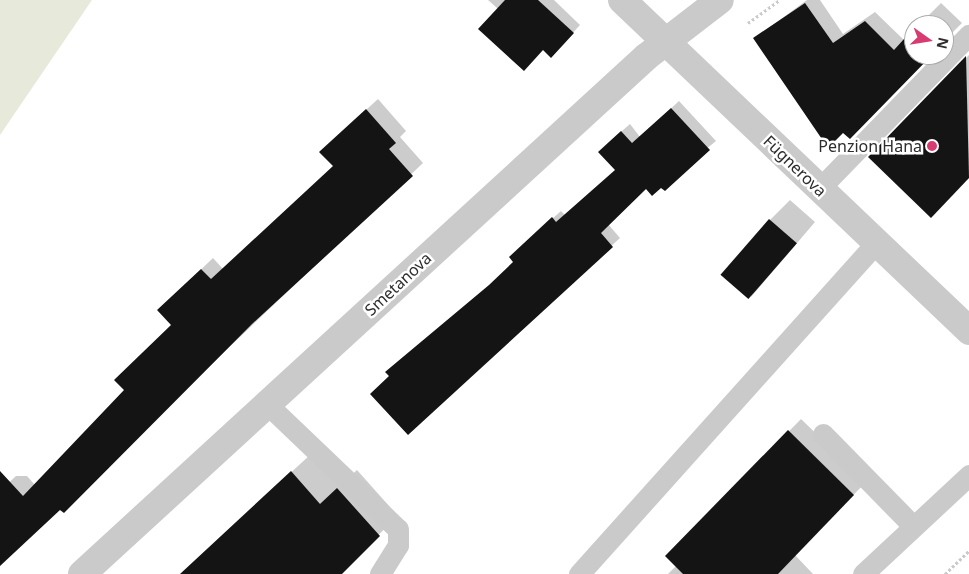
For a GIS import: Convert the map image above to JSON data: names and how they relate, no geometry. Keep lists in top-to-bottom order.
{
  "streets": {
    "street": ["Fügnerova", "Smetanova"]
  },
  "crossings": [
    ["Fügnerova", "Smetanova"]
  ],
  "places": ["Penzion Hana"],
  "north": "right"
}
